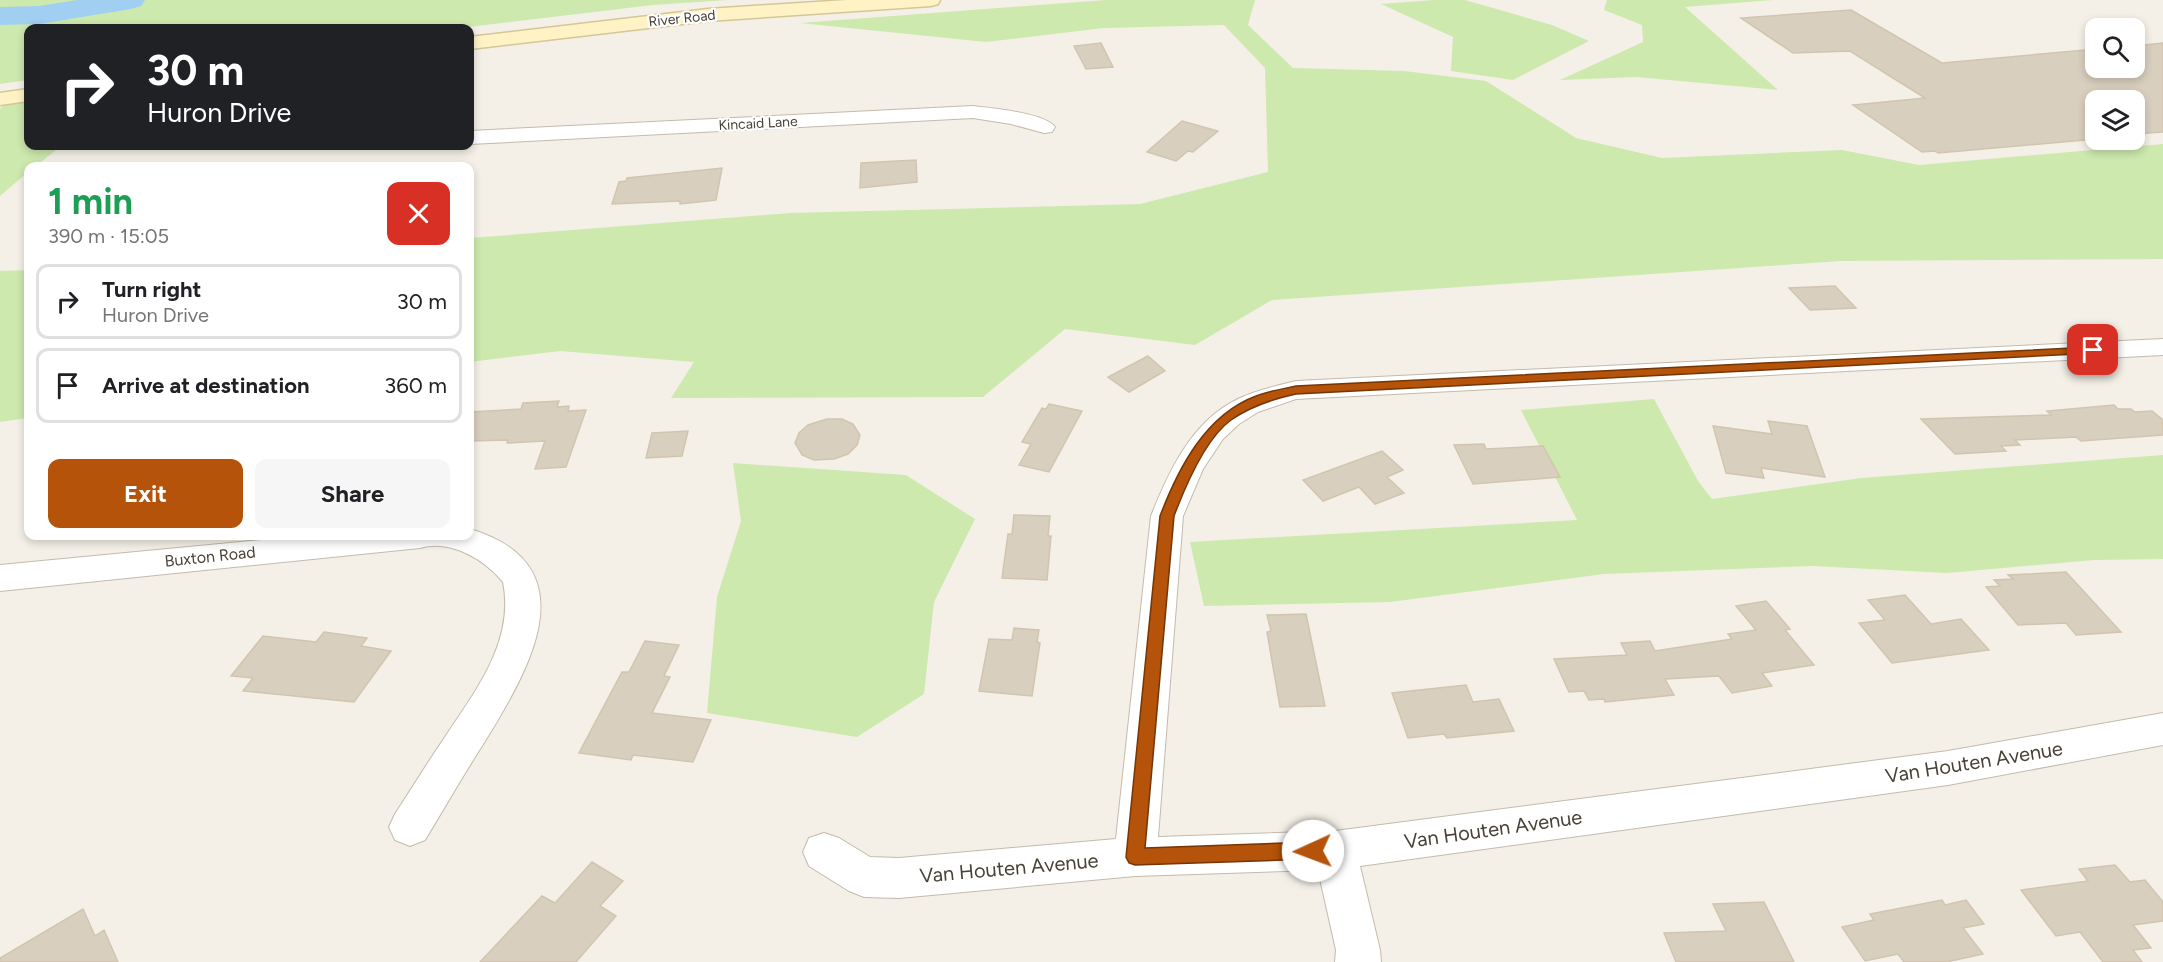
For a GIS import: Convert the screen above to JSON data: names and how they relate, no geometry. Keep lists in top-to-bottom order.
{
  "streets": {
    "main road": ["River Road"],
    "street": ["Kincaid Lane", "Buxton Road", "Van Houten Avenue"]
  },
  "page": {
    "turn": ["30 m", "Huron Drive"],
    "heading": ["1 min", "390 m · 15:05"],
    "list": [
      {
        "name": "Turn right",
        "note": "Huron Drive",
        "value": "30 m"
      },
      {
        "name": "Arrive at destination",
        "value": "360 m"
      }
    ],
    "buttons": ["Exit", "Share"]
  }
}
